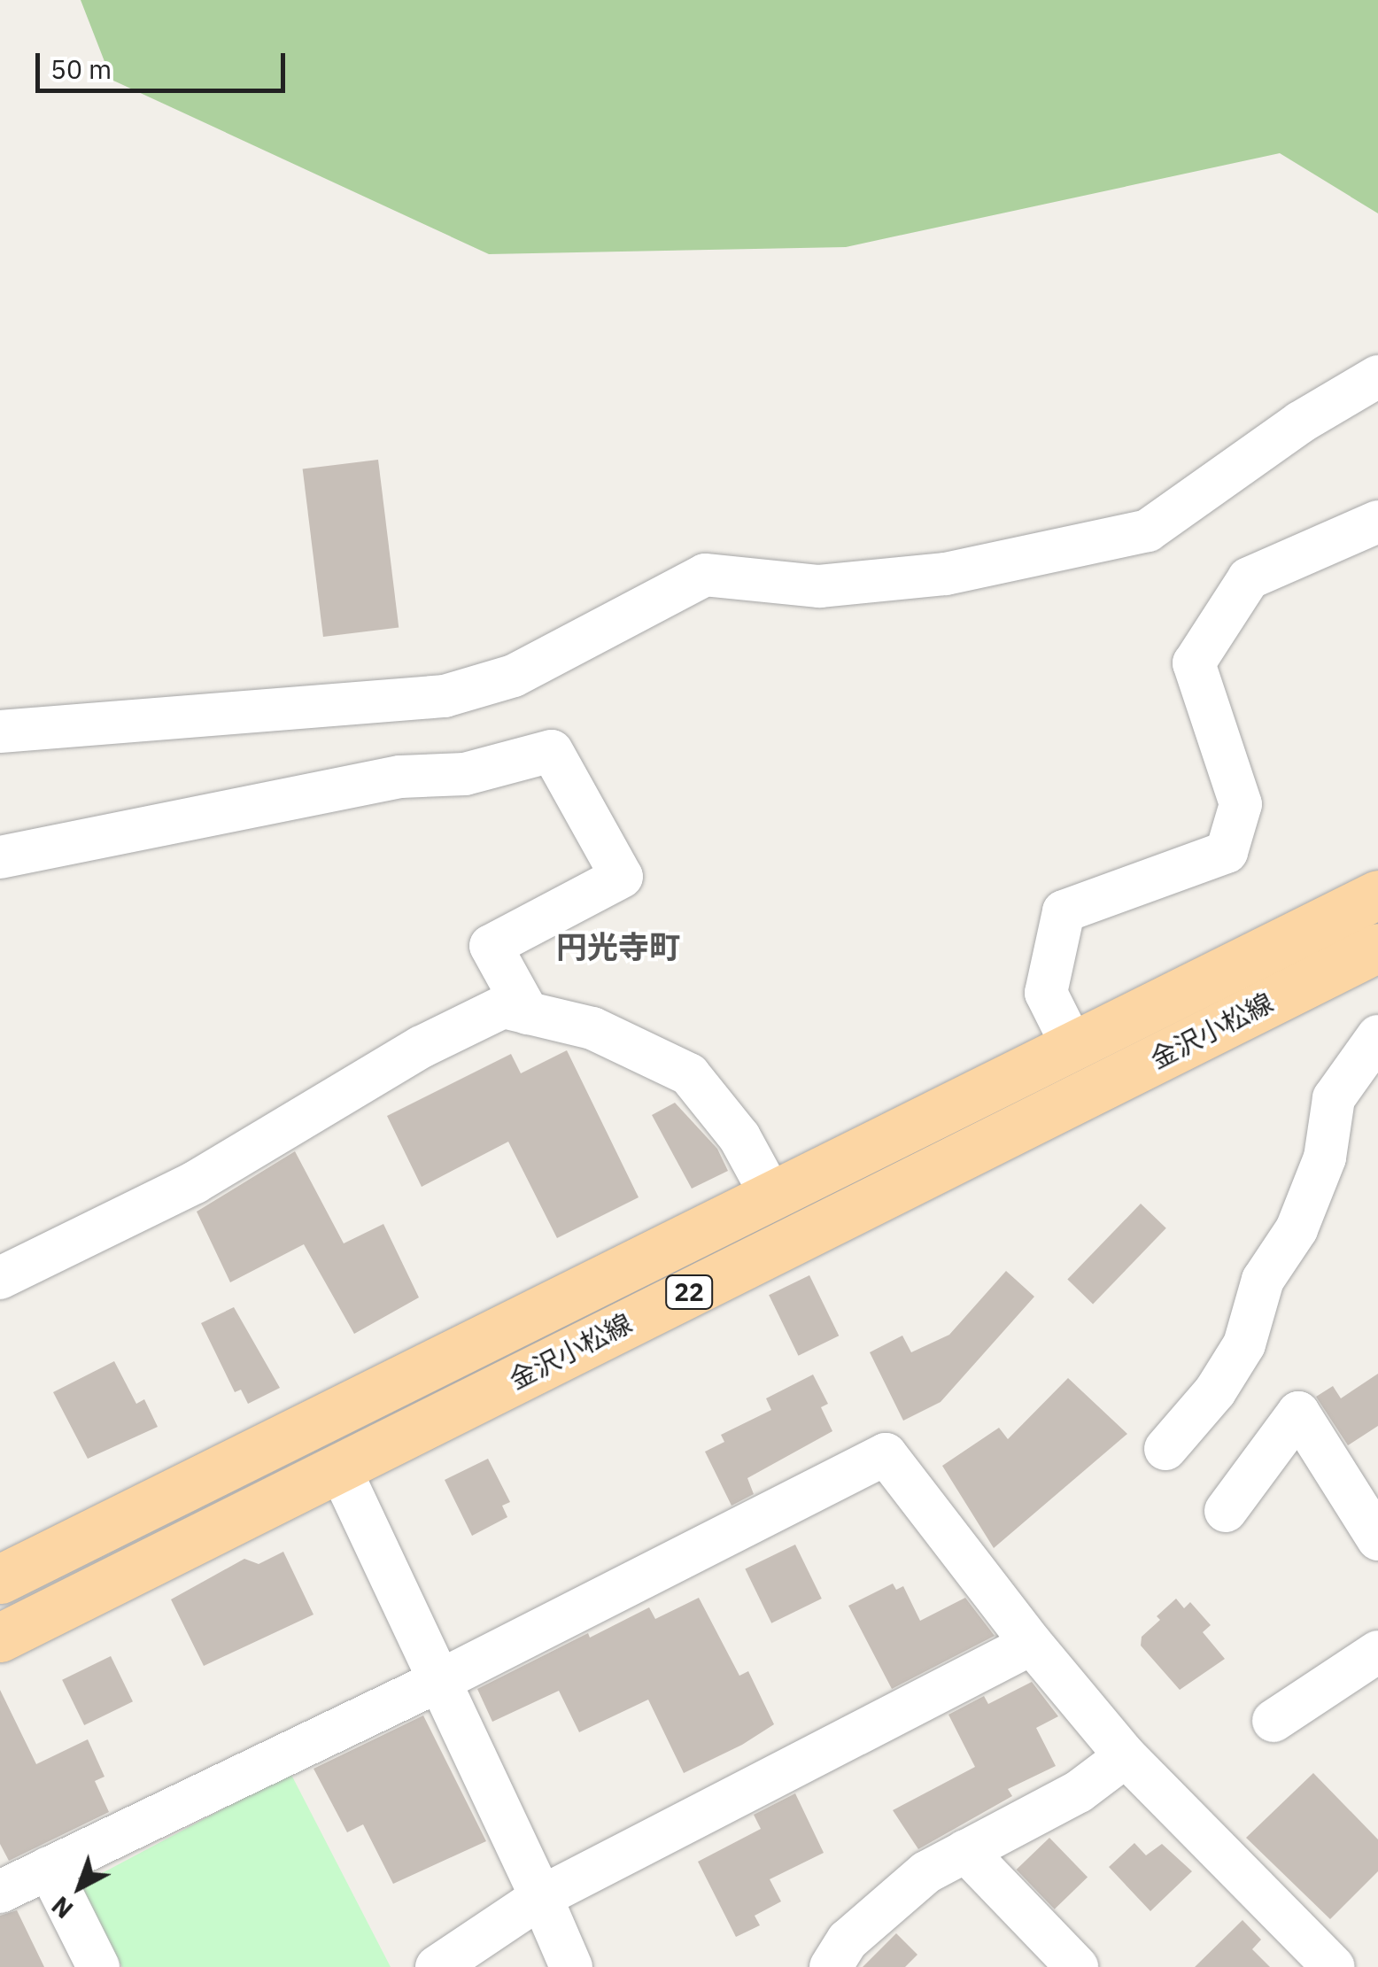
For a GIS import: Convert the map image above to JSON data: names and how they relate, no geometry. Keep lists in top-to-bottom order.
{
  "streets": {
    "main road": ["金沢小松線", "22"]
  },
  "districts": ["円光寺町"],
  "scale_bar": "50 m",
  "north": "bottom left"
}
